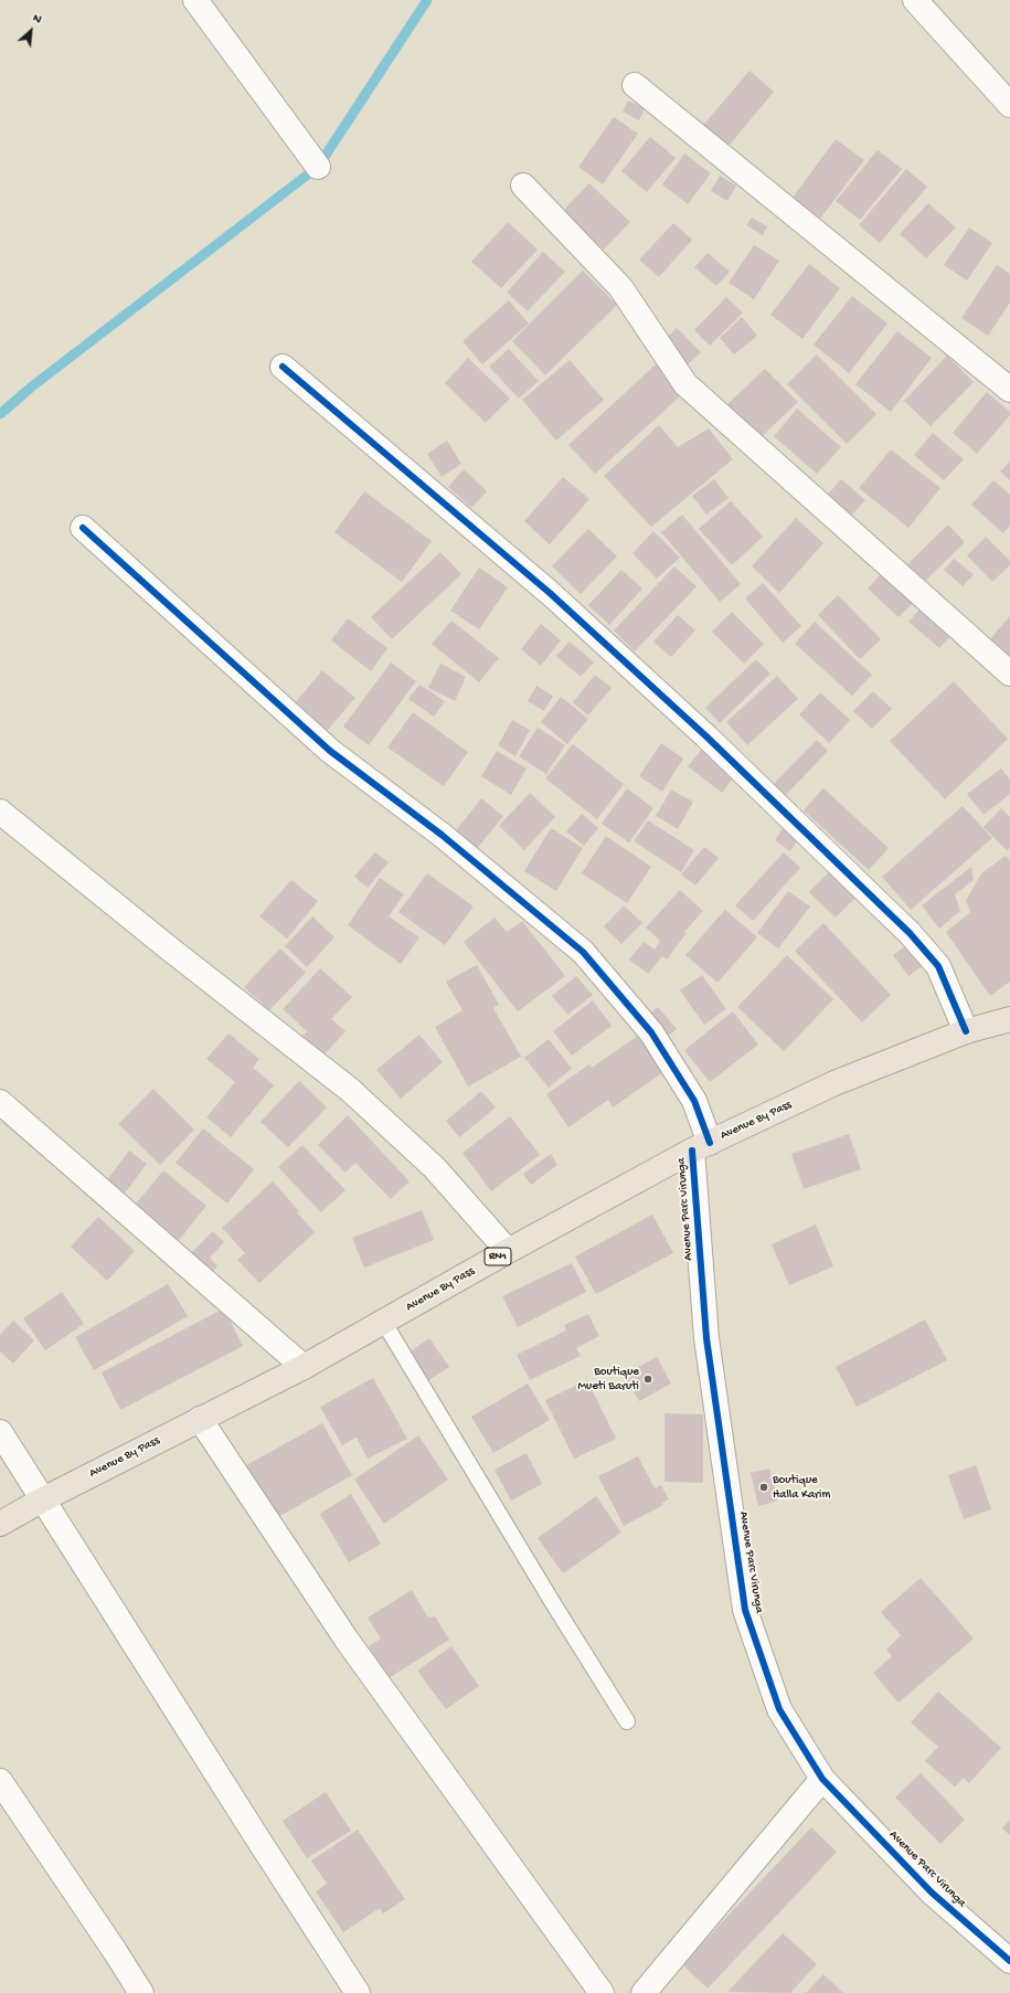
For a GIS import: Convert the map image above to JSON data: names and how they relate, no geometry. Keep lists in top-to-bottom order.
{
  "streets": {
    "highway": ["Avenue By Pass", "RN1"],
    "street": ["Avenue Parc Virunga"]
  },
  "crossings": [
    ["Avenue By Pass", "Avenue Parc Virunga"]
  ],
  "places": ["Boutique Mueti Baruti", "Boutique Halla Karim"],
  "north": "top right"
}
